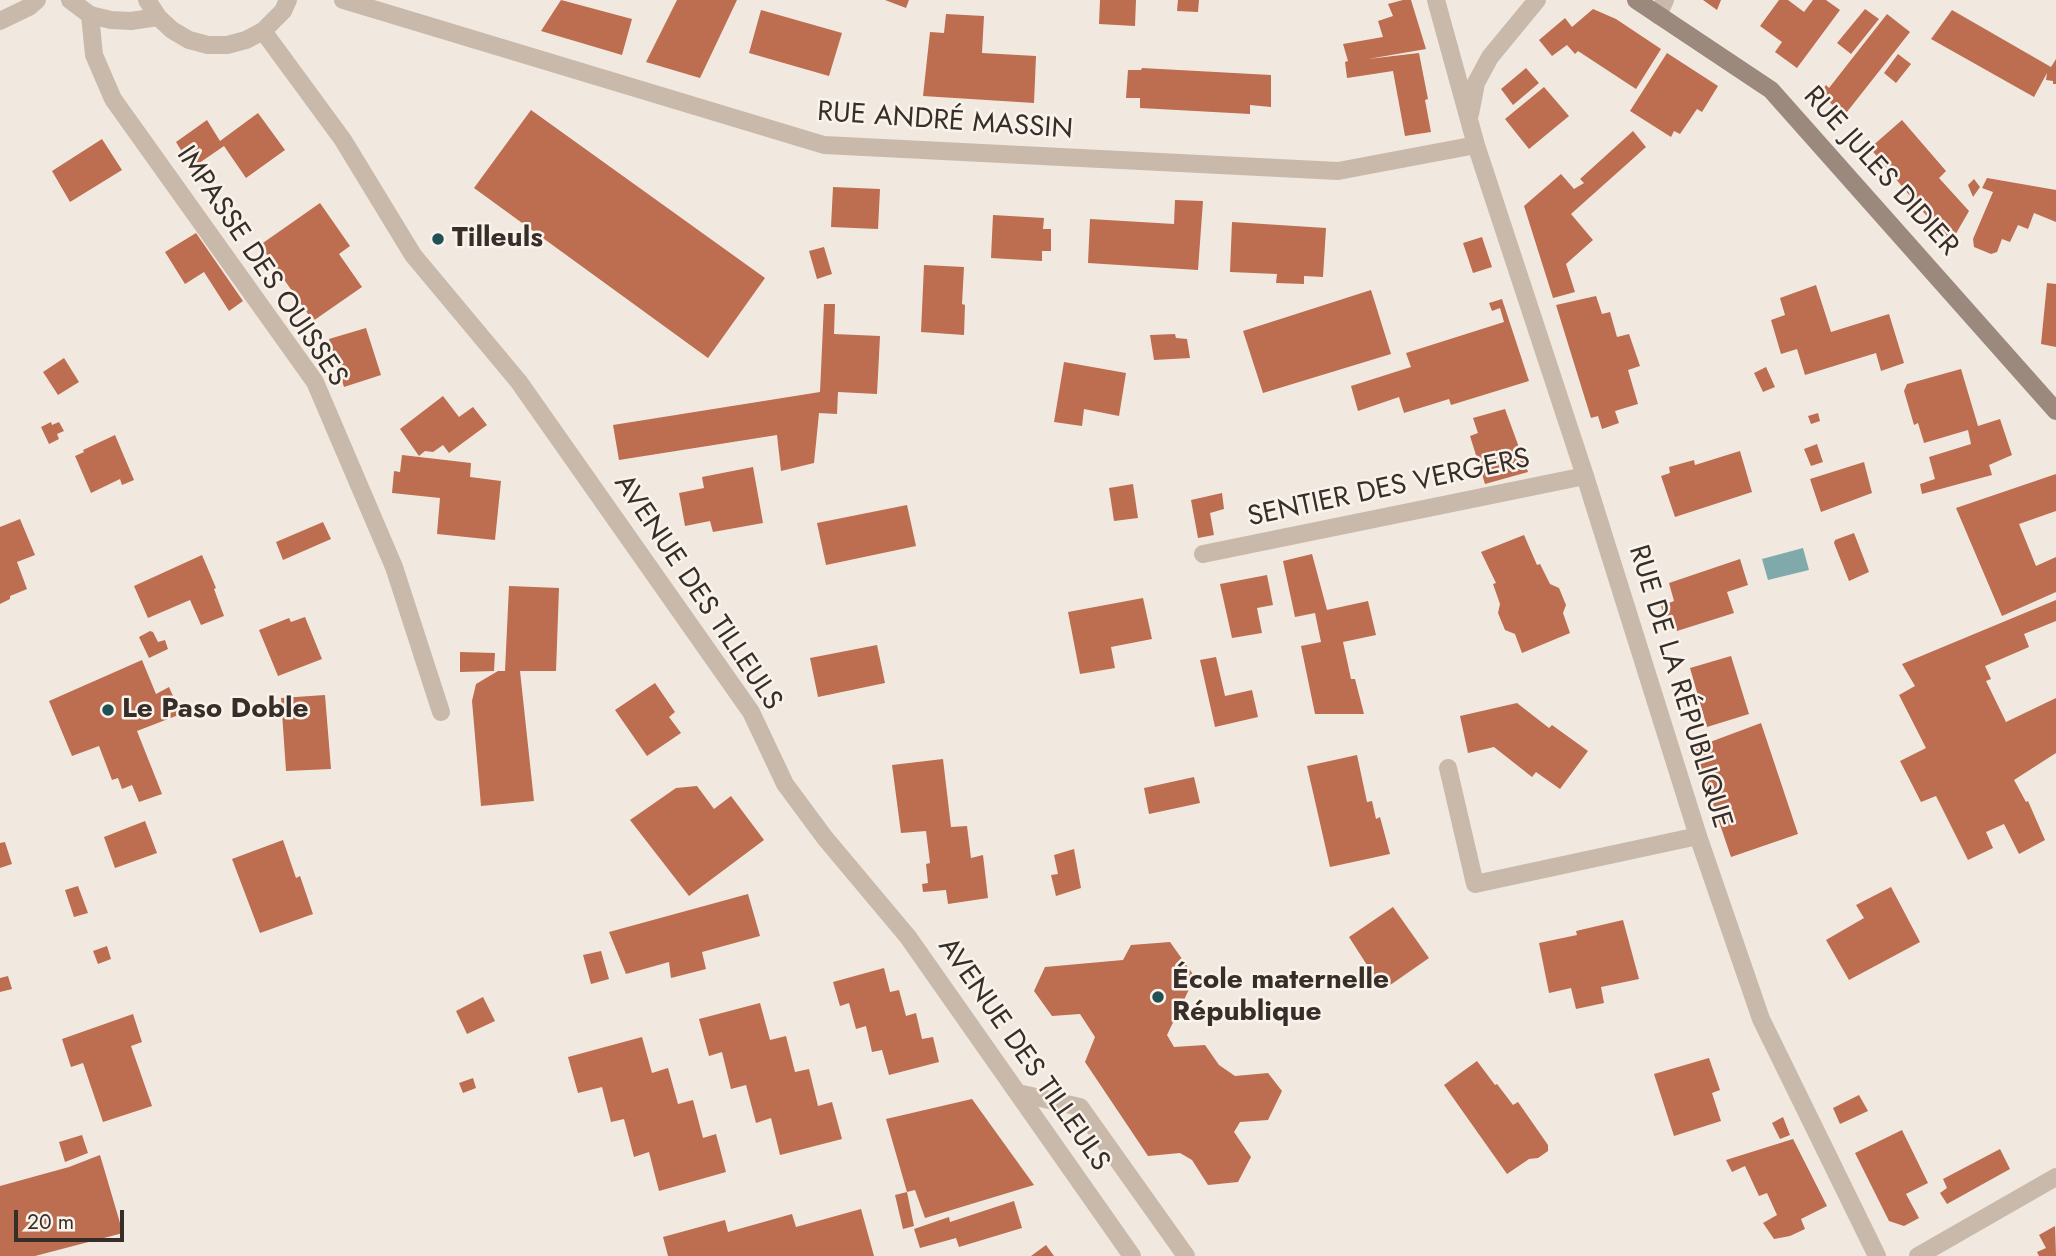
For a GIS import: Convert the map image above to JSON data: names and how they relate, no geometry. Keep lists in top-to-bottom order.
{
  "streets": {
    "street": [
      "RUE ANDRÉ MASSIN",
      "RUE JULES DIDIER",
      "IMPASSE DES OUISSES",
      "SENTIER DES VERGERS",
      "AVENUE DES TILLEULS",
      "RUE DE LA RÉPUBLIQUE"
    ]
  },
  "crossings": [
    ["RUE ANDRÉ MASSIN", "RUE DE LA RÉPUBLIQUE"],
    ["SENTIER DES VERGERS", "RUE DE LA RÉPUBLIQUE"]
  ],
  "places": ["Tilleuls", "Le Paso Doble", "École maternelle République"],
  "scale_bar": "20 m"
}
